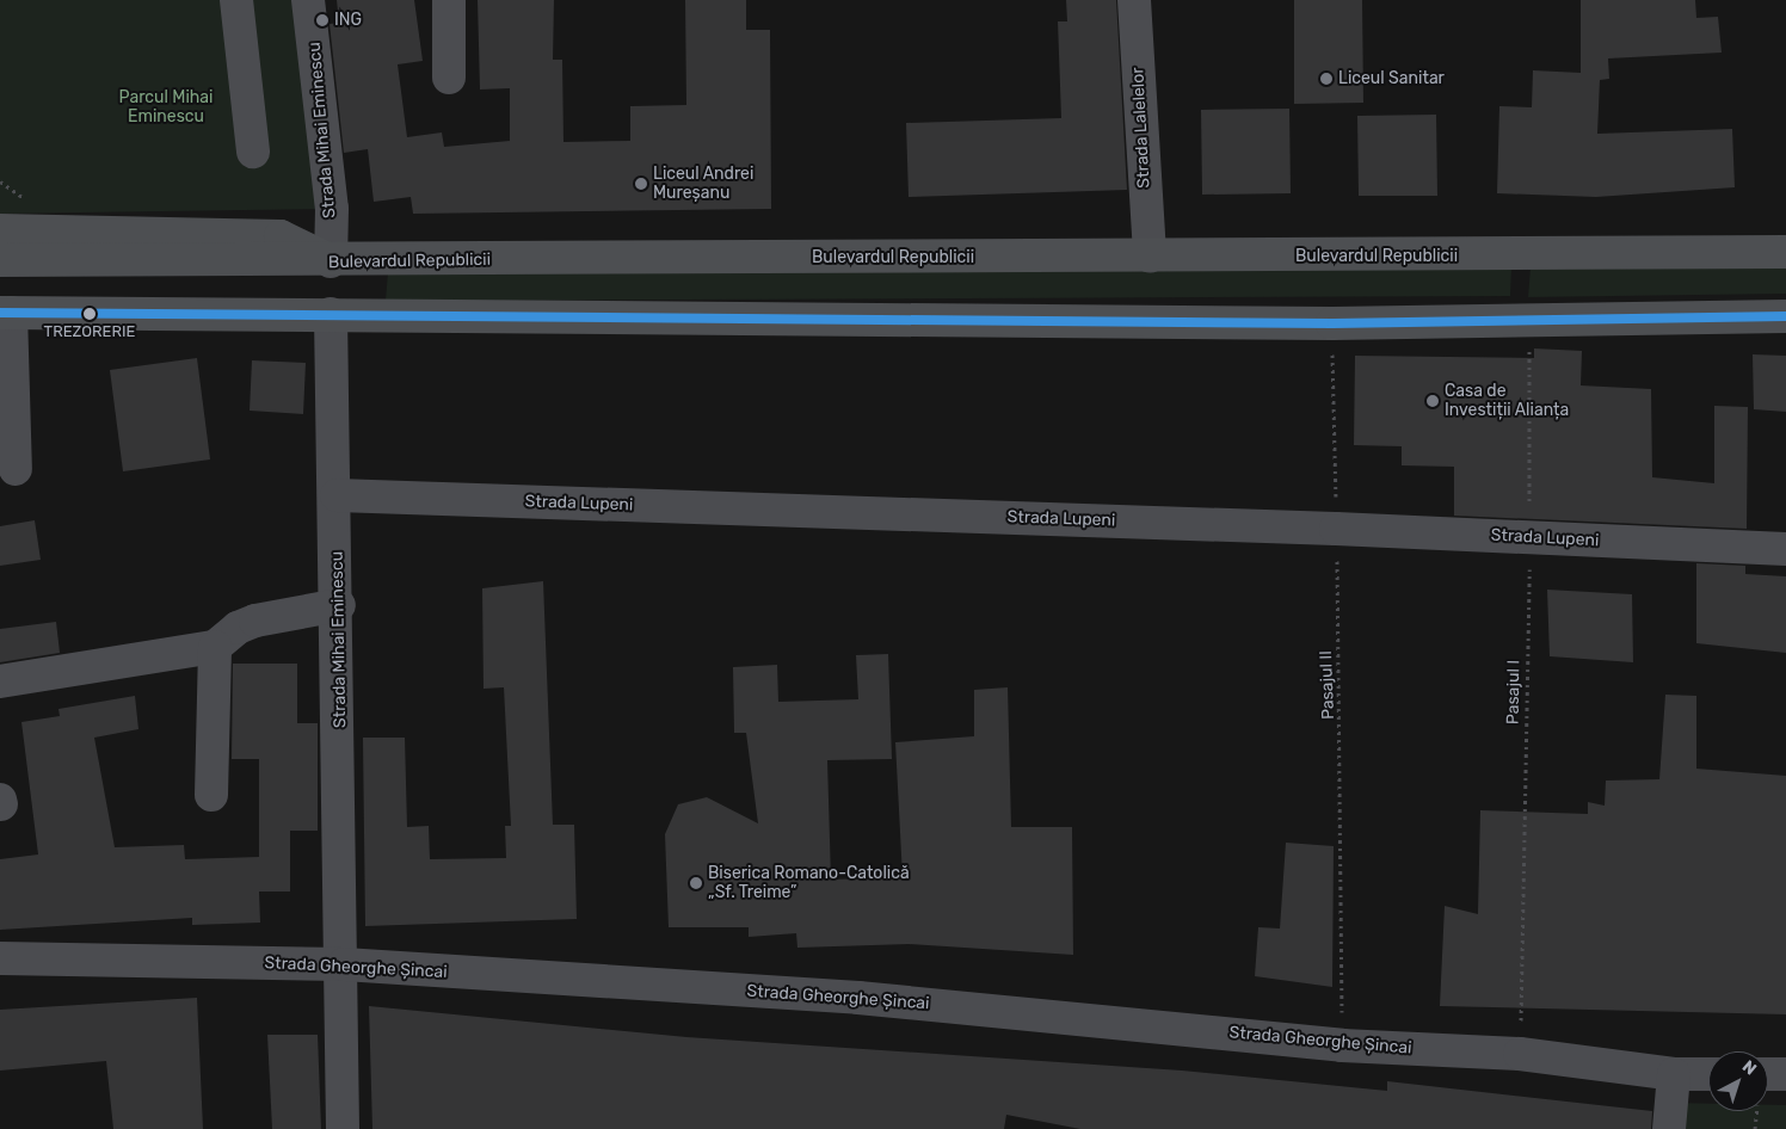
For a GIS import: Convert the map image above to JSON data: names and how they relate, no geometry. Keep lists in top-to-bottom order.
{
  "streets": {
    "main road": ["Bulevardul Republicii"],
    "street": [
      "Strada Lalelelor",
      "Strada Mihai Eminescu",
      "Strada Lupeni",
      "Strada Gheorghe Șincai"
    ],
    "path": ["Pasajul II", "Pasajul I"]
  },
  "crossings": [
    ["Strada Lalelelor", "Bulevardul Republicii"],
    ["Strada Mihai Eminescu", "Bulevardul Republicii"],
    ["Strada Mihai Eminescu", "Strada Lupeni"],
    ["Strada Mihai Eminescu", "Strada Gheorghe Șincai"],
    ["Strada Lupeni", "Pasajul II"],
    ["Strada Lupeni", "Pasajul I"],
    ["Pasajul II", "Strada Gheorghe Șincai"],
    ["Pasajul I", "Strada Gheorghe Șincai"]
  ],
  "parks": ["Parcul Mihai Eminescu"],
  "places": [
    "ING",
    "Liceul Sanitar",
    "Liceul Andrei Mureșanu",
    "TREZORERIE",
    "Casa de Investiții Alianța",
    "Biserica Romano-Catolică „Sf. Treime”"
  ],
  "north": "top right"
}
